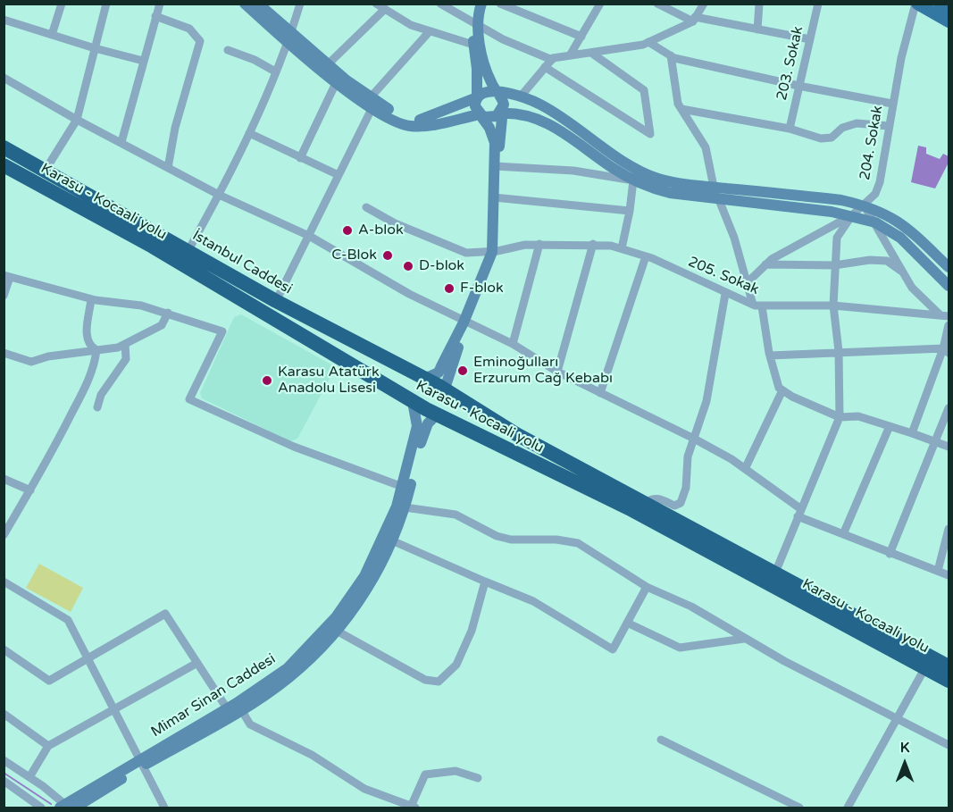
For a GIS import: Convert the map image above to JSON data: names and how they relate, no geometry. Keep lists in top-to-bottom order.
{
  "streets": {
    "highway": ["Karasu - Kocaali yolu", "İstanbul Caddesi"],
    "main road": ["Mimar Sinan Caddesi"],
    "street": ["203. Sokak", "204. Sokak", "205. Sokak"]
  },
  "crossings": [
    ["204. Sokak", "205. Sokak"],
    ["Karasu - Kocaali yolu", "İstanbul Caddesi"],
    ["Karasu - Kocaali yolu", "Mimar Sinan Caddesi"]
  ],
  "places": [
    "A-blok",
    "C-Blok",
    "D-blok",
    "F-blok",
    "Eminoğulları Erzurum Cağ Kebabı",
    "Karasu Atatürk Anadolu Lisesi"
  ],
  "north": "top"
}
